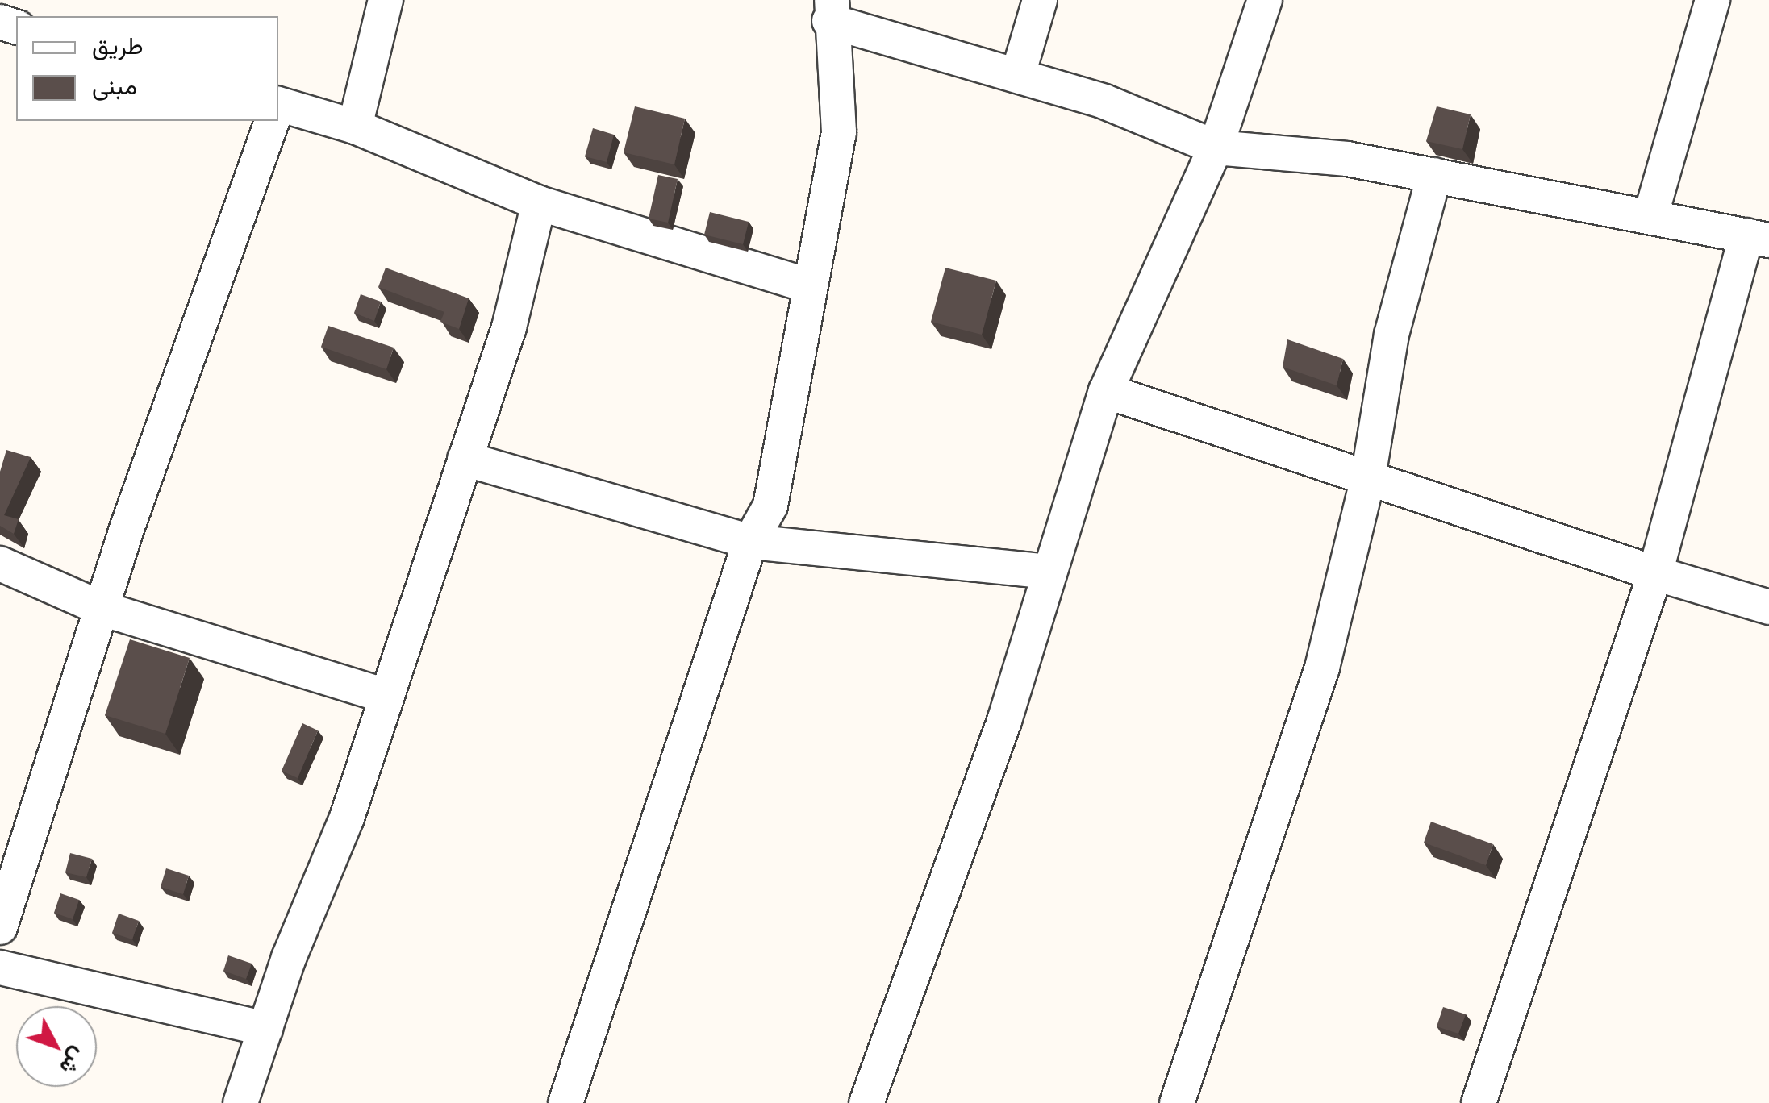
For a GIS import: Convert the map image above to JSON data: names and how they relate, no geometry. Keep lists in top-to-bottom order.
{
  "legend": ["طريق", "مبنى"],
  "north": "bottom right"
}
